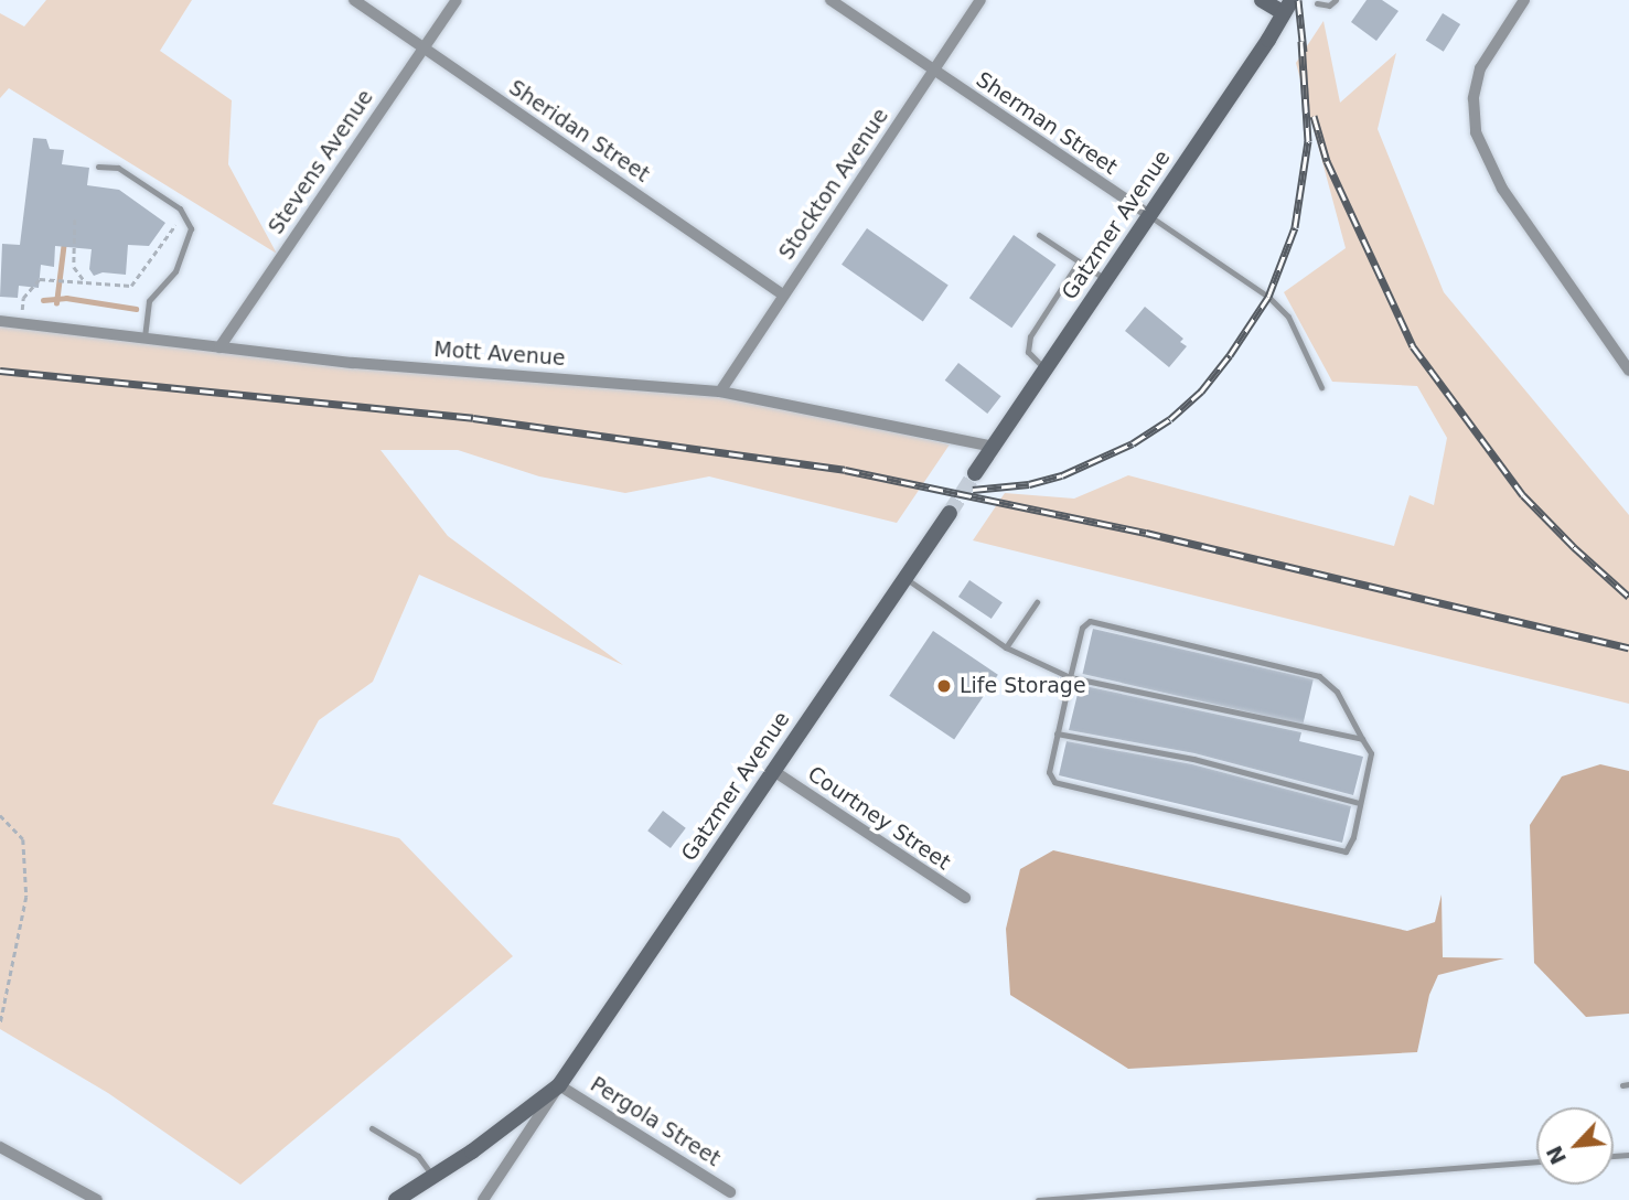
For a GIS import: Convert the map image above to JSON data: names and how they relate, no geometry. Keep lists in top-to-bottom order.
{
  "streets": {
    "street": [
      "Sherman Street",
      "Sheridan Street",
      "Stevens Avenue",
      "Stockton Avenue",
      "Gatzmer Avenue",
      "Mott Avenue",
      "Courtney Street",
      "Pergola Street"
    ]
  },
  "crossings": [
    ["Sherman Street", "Stockton Avenue"],
    ["Sherman Street", "Gatzmer Avenue"],
    ["Sheridan Street", "Stevens Avenue"],
    ["Sheridan Street", "Stockton Avenue"],
    ["Stevens Avenue", "Mott Avenue"],
    ["Stockton Avenue", "Mott Avenue"],
    ["Gatzmer Avenue", "Mott Avenue"],
    ["Gatzmer Avenue", "Courtney Street"],
    ["Gatzmer Avenue", "Pergola Street"]
  ],
  "places": ["Life Storage"],
  "north": "bottom left"
}
